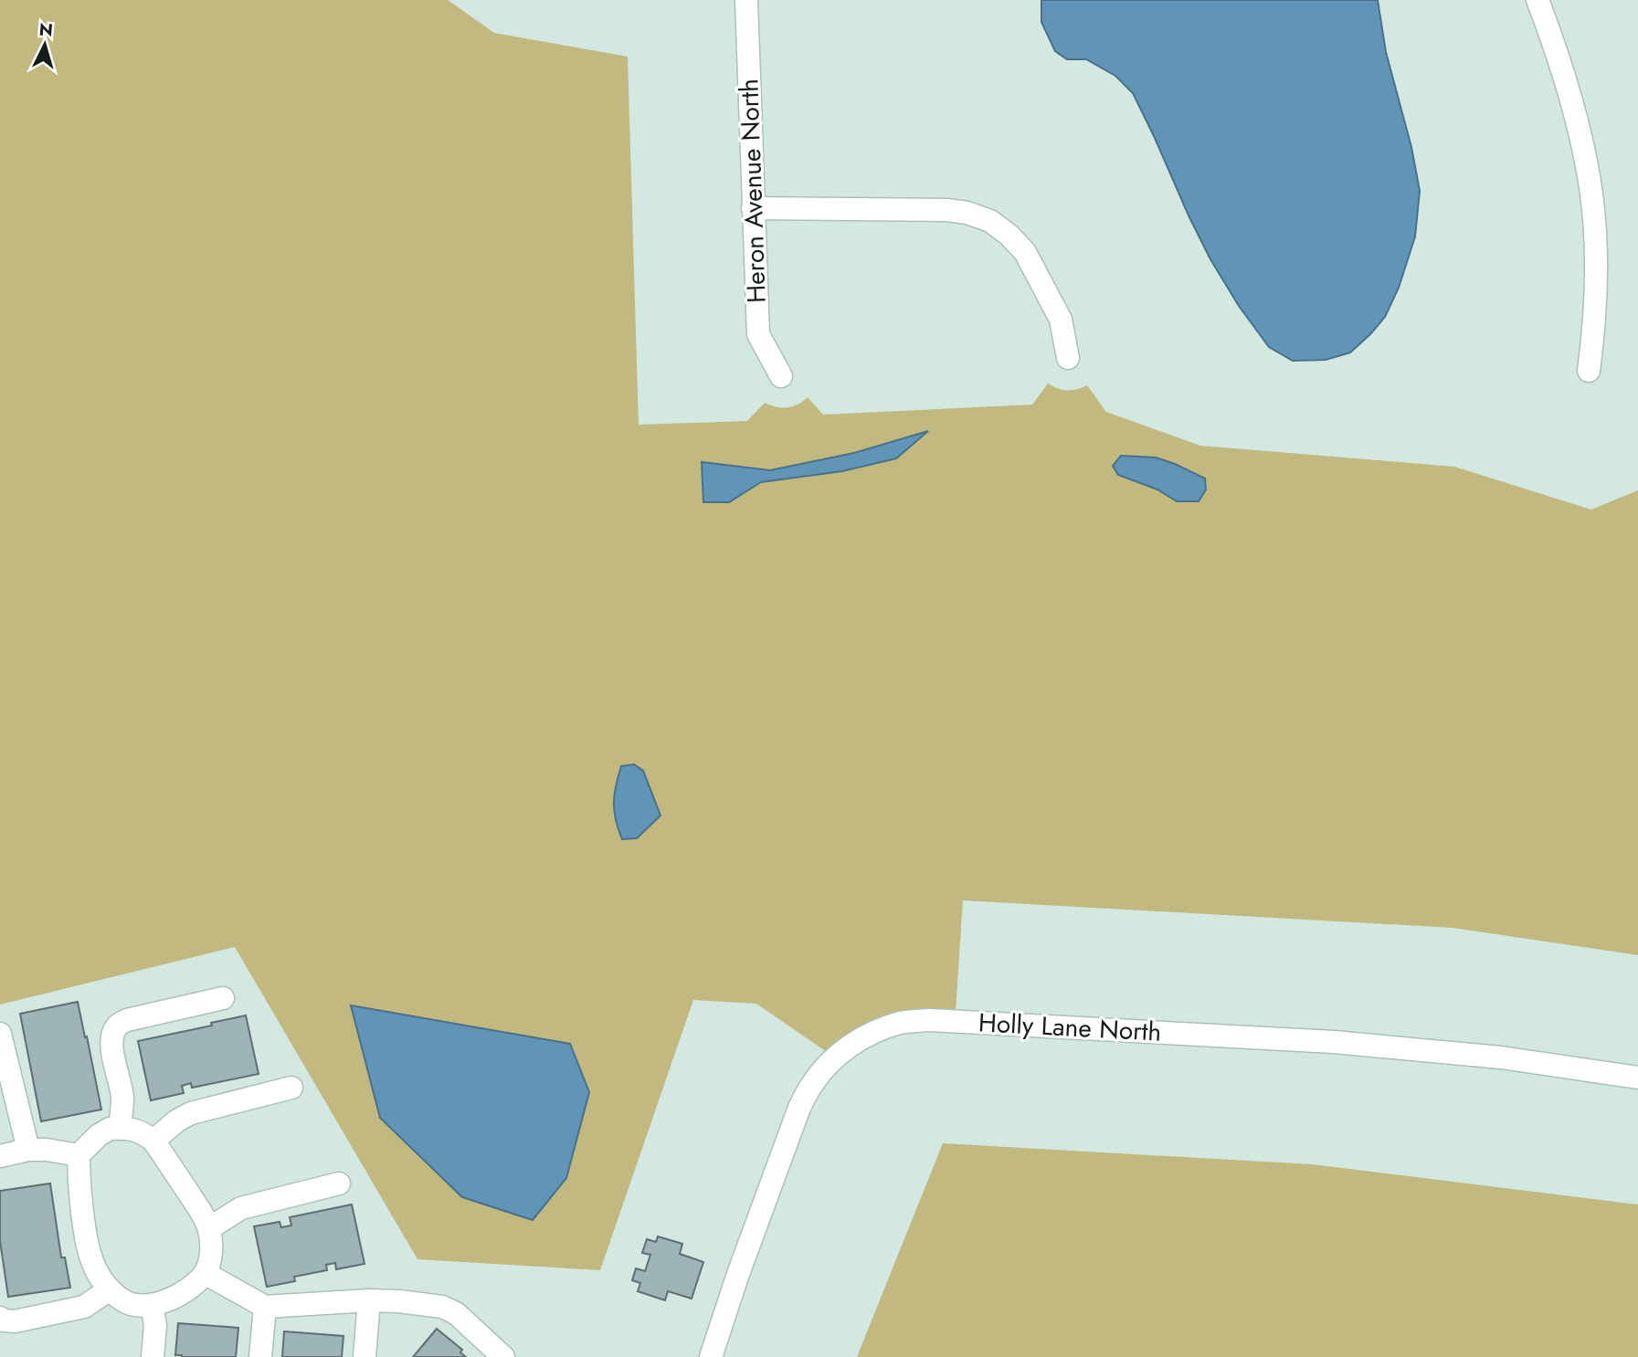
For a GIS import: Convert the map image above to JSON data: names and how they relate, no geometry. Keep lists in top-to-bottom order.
{
  "streets": {
    "street": ["Heron Avenue North", "Holly Lane North"]
  },
  "north": "top"
}
